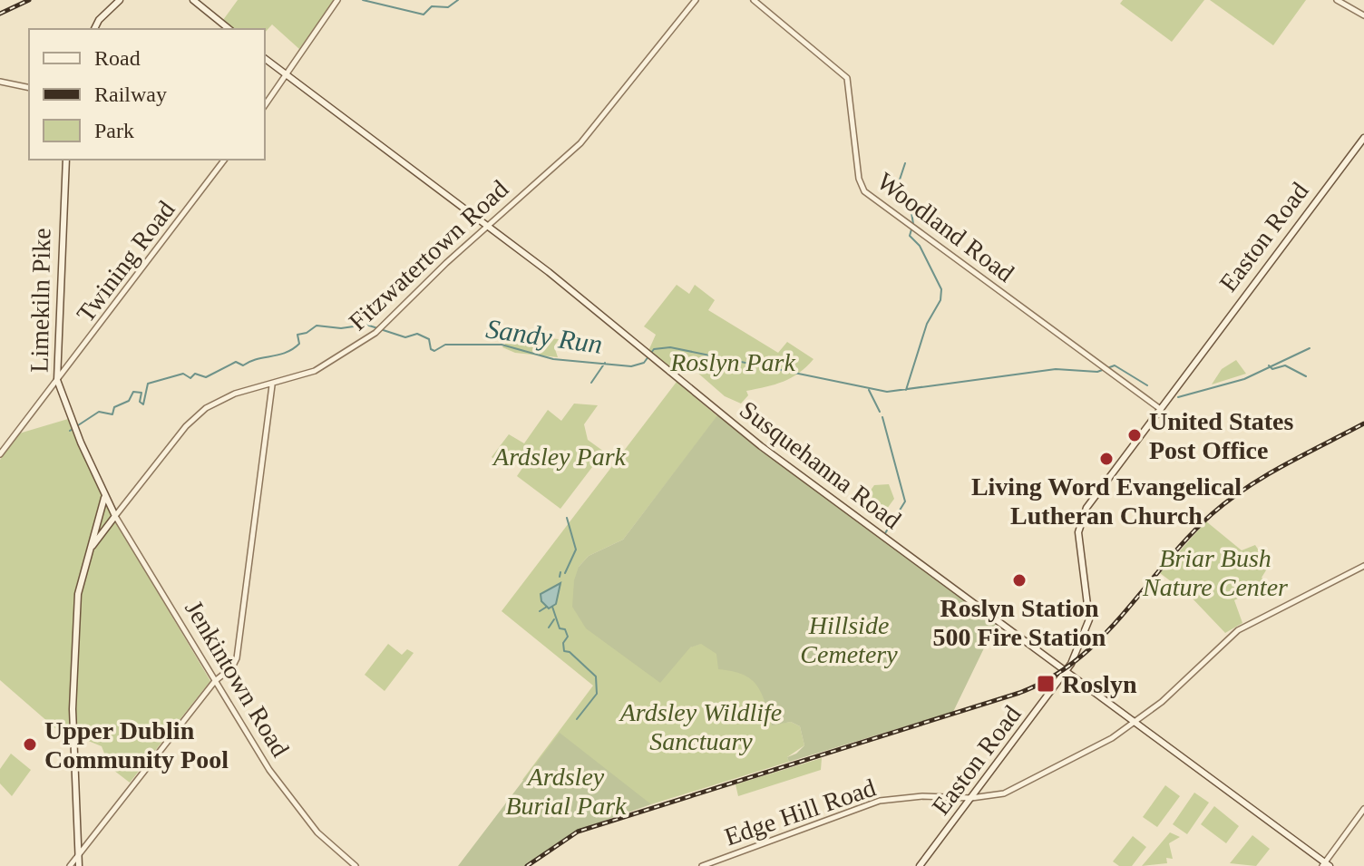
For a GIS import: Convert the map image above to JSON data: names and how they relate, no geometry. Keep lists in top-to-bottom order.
{
  "streets": {
    "main road": [
      "Easton Road",
      "Fitzwatertown Road",
      "Limekiln Pike",
      "Susquehanna Road",
      "Jenkintown Road"
    ],
    "street": ["Woodland Road", "Twining Road", "Edge Hill Road"]
  },
  "crossings": [
    ["Woodland Road", "Easton Road"],
    ["Easton Road", "Susquehanna Road"],
    ["Easton Road", "Edge Hill Road"],
    ["Fitzwatertown Road", "Susquehanna Road"],
    ["Fitzwatertown Road", "Jenkintown Road"],
    ["Twining Road", "Limekiln Pike"],
    ["Limekiln Pike", "Jenkintown Road"],
    ["Susquehanna Road", "Edge Hill Road"]
  ],
  "water": ["Sandy Run"],
  "parks": [
    "Roslyn Park",
    "Ardsley Park",
    "Briar Bush Nature Center",
    "Hillside Cemetery",
    "Ardsley Wildlife Sanctuary",
    "Ardsley Burial Park"
  ],
  "places": {
    "other": [
      "United States Post Office",
      "Living Word Evangelical Lutheran Church",
      "Roslyn Station 500 Fire Station",
      "Upper Dublin Community Pool"
    ],
    "transit": ["Roslyn"]
  },
  "legend": ["Road", "Railway", "Park"]
}
